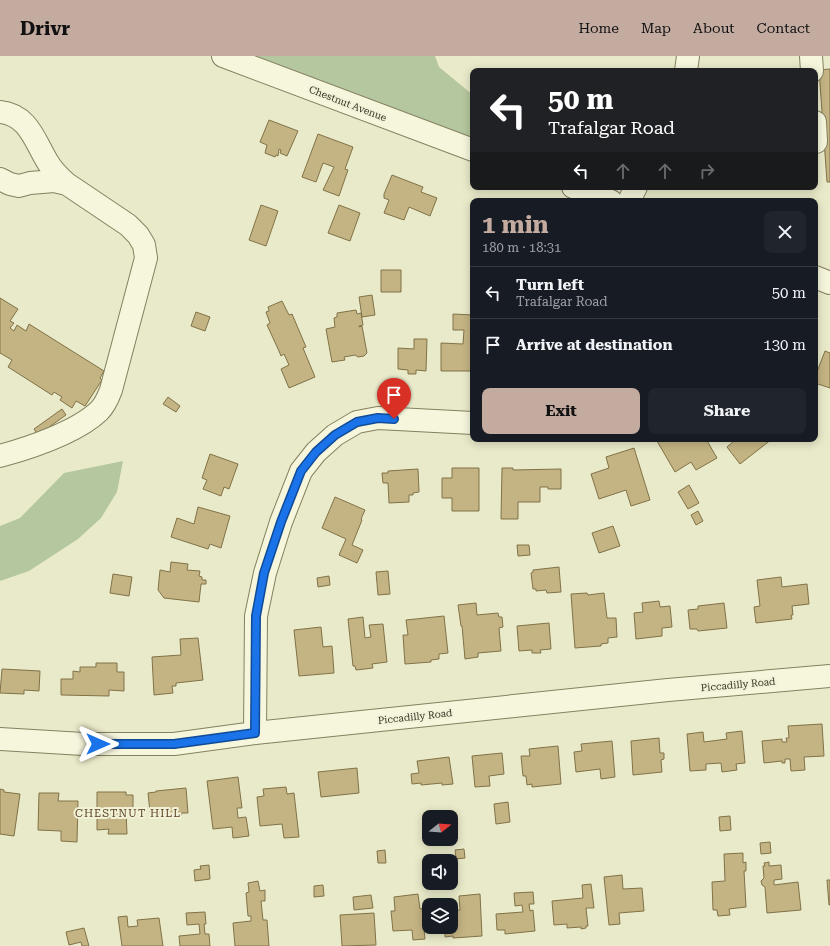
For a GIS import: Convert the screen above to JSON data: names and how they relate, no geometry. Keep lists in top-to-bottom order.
{
  "streets": {
    "street": ["Chestnut Avenue", "Piccadilly Road"]
  },
  "districts": ["CHESTNUT HILL"],
  "north": "right",
  "page": {
    "header": "Drivr",
    "nav": [
      "Home",
      "Map",
      "About",
      "Contact"
    ],
    "turn": ["50 m", "Trafalgar Road"],
    "heading": ["1 min", "180 m · 18:31"],
    "list": [
      {
        "name": "Turn left",
        "note": "Trafalgar Road",
        "value": "50 m"
      },
      {
        "name": "Arrive at destination",
        "value": "130 m"
      }
    ],
    "buttons": ["Exit", "Share"]
  }
}
